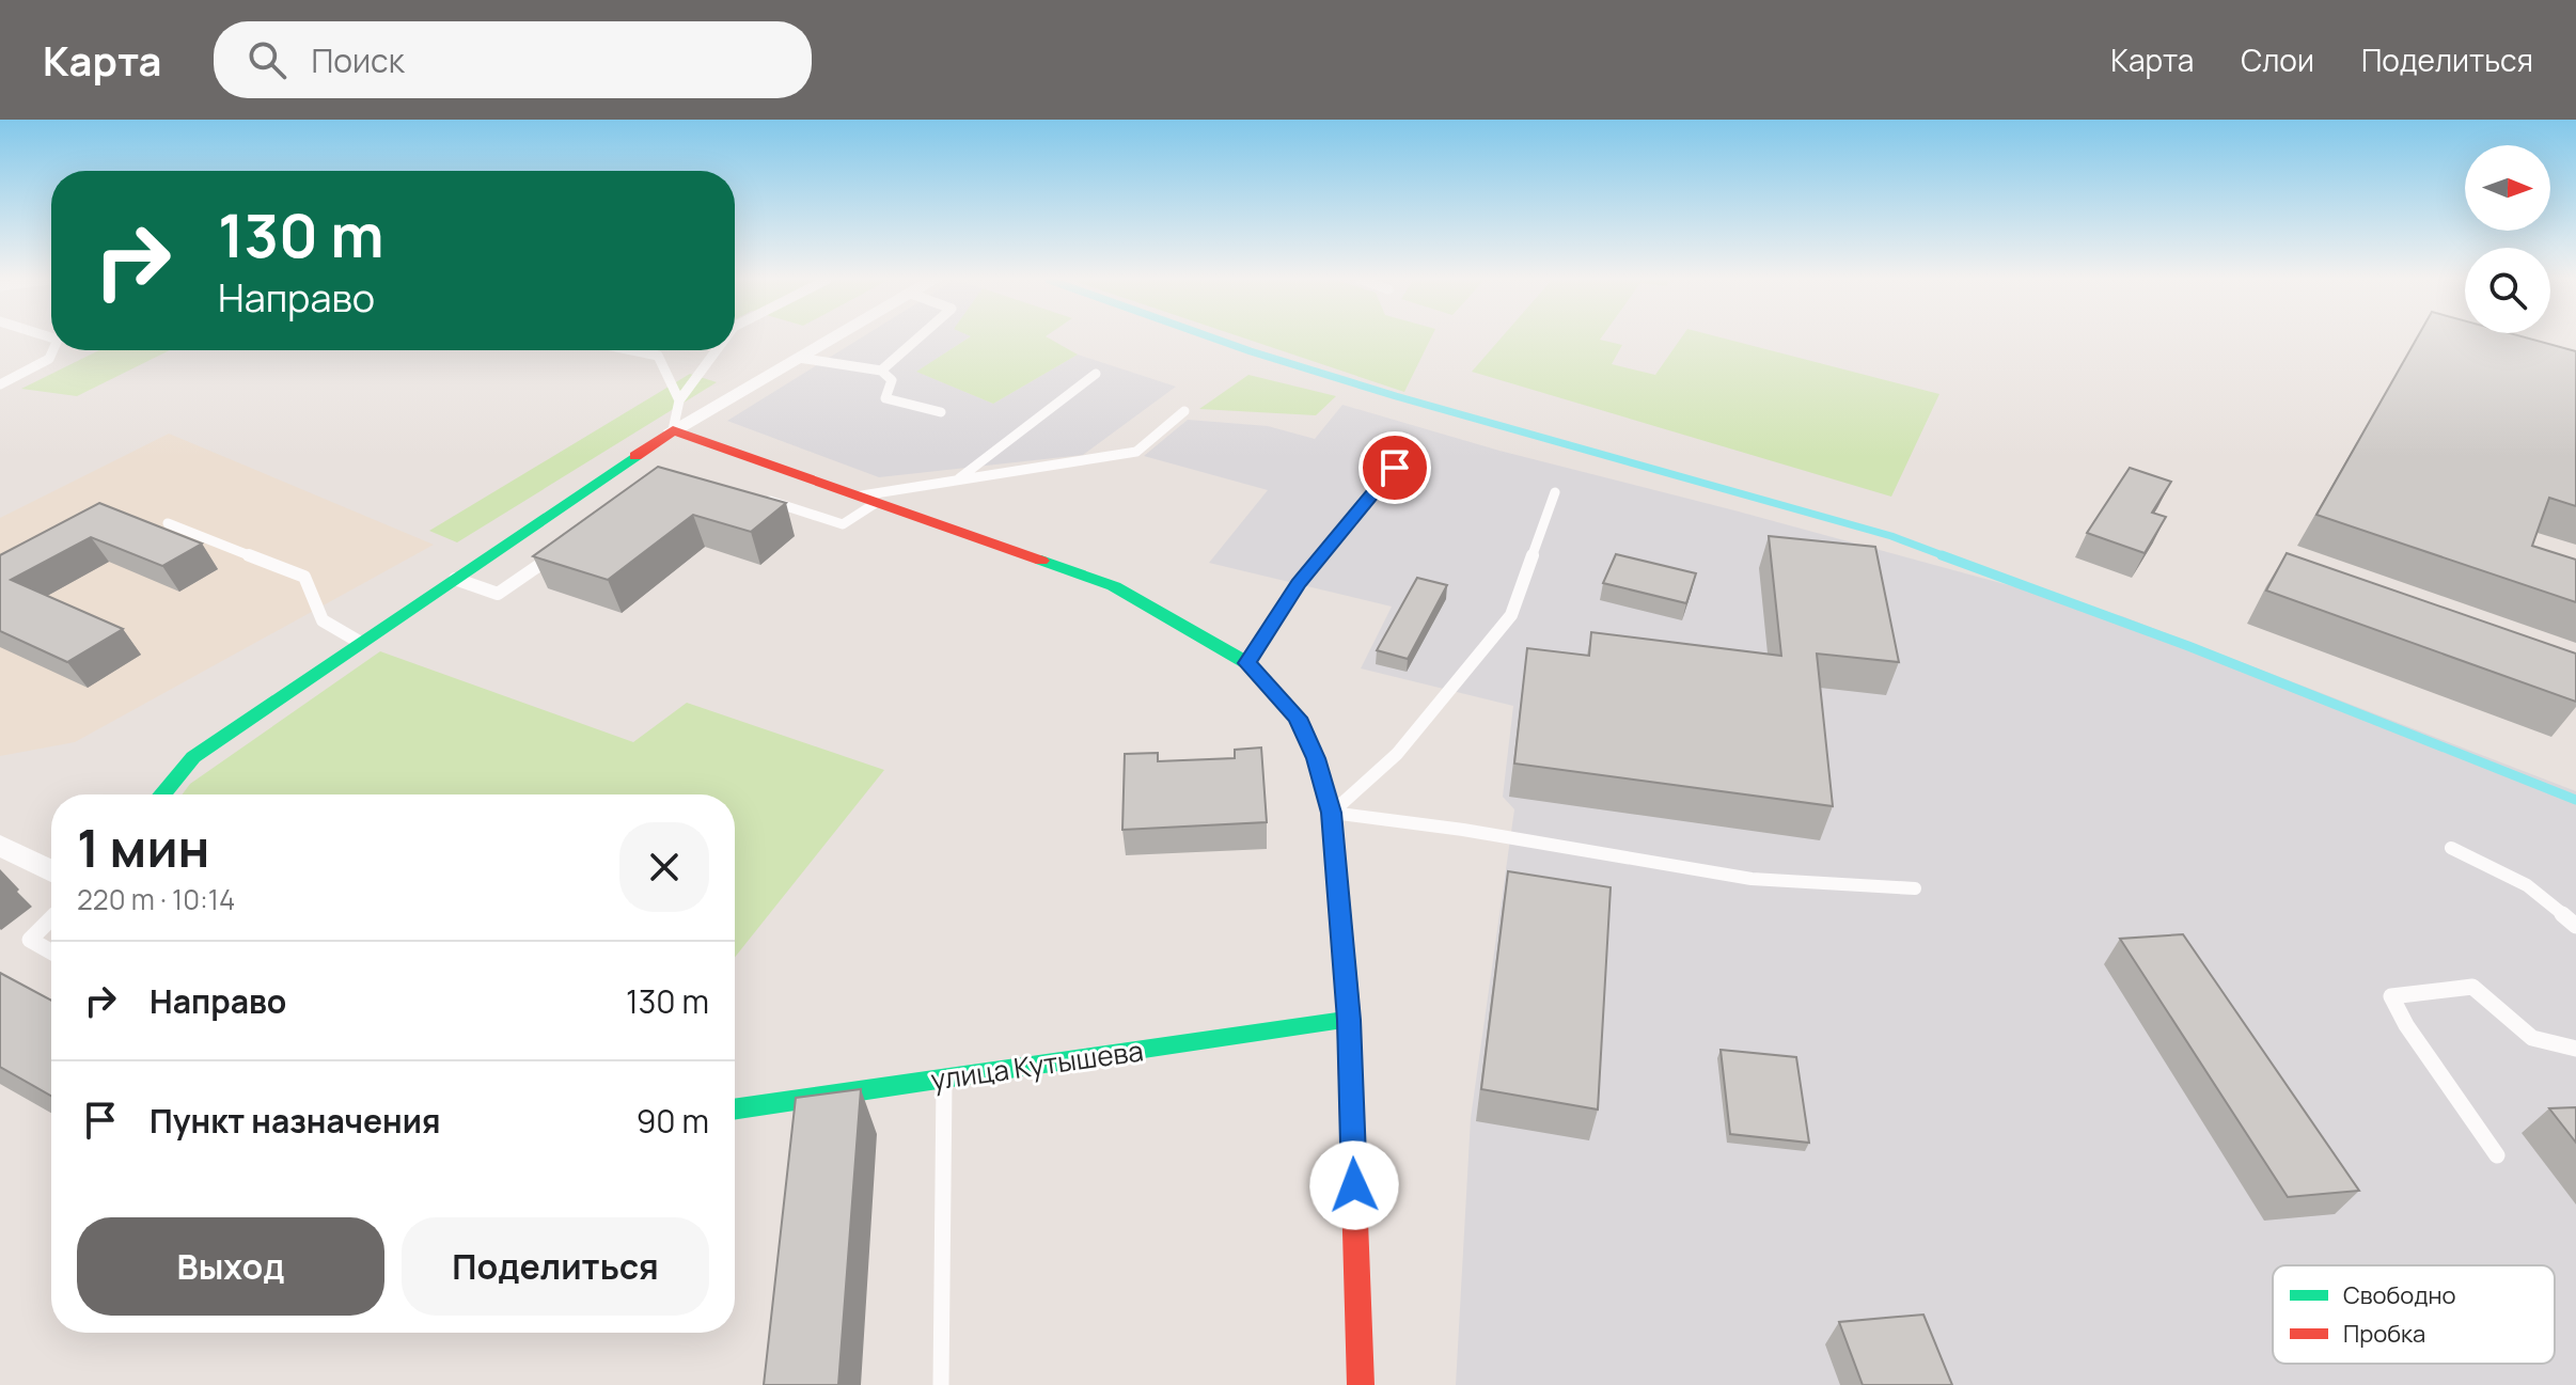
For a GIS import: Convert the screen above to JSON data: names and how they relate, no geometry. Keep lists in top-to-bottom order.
{
  "streets": {
    "street": ["улица Кутышева"]
  },
  "legend": ["Свободно", "Пробка"],
  "north": "right",
  "page": {
    "header": "Карта",
    "search": "Поиск",
    "nav": ["Карта", "Слои", "Поделиться"],
    "turn": ["130 m", "Направо"],
    "heading": ["1 мин", "220 m · 10:14"],
    "list": [
      {
        "name": "Направо",
        "value": "130 m"
      },
      {
        "name": "Пункт назначения",
        "value": "90 m"
      }
    ],
    "buttons": ["Выход", "Поделиться"]
  }
}
